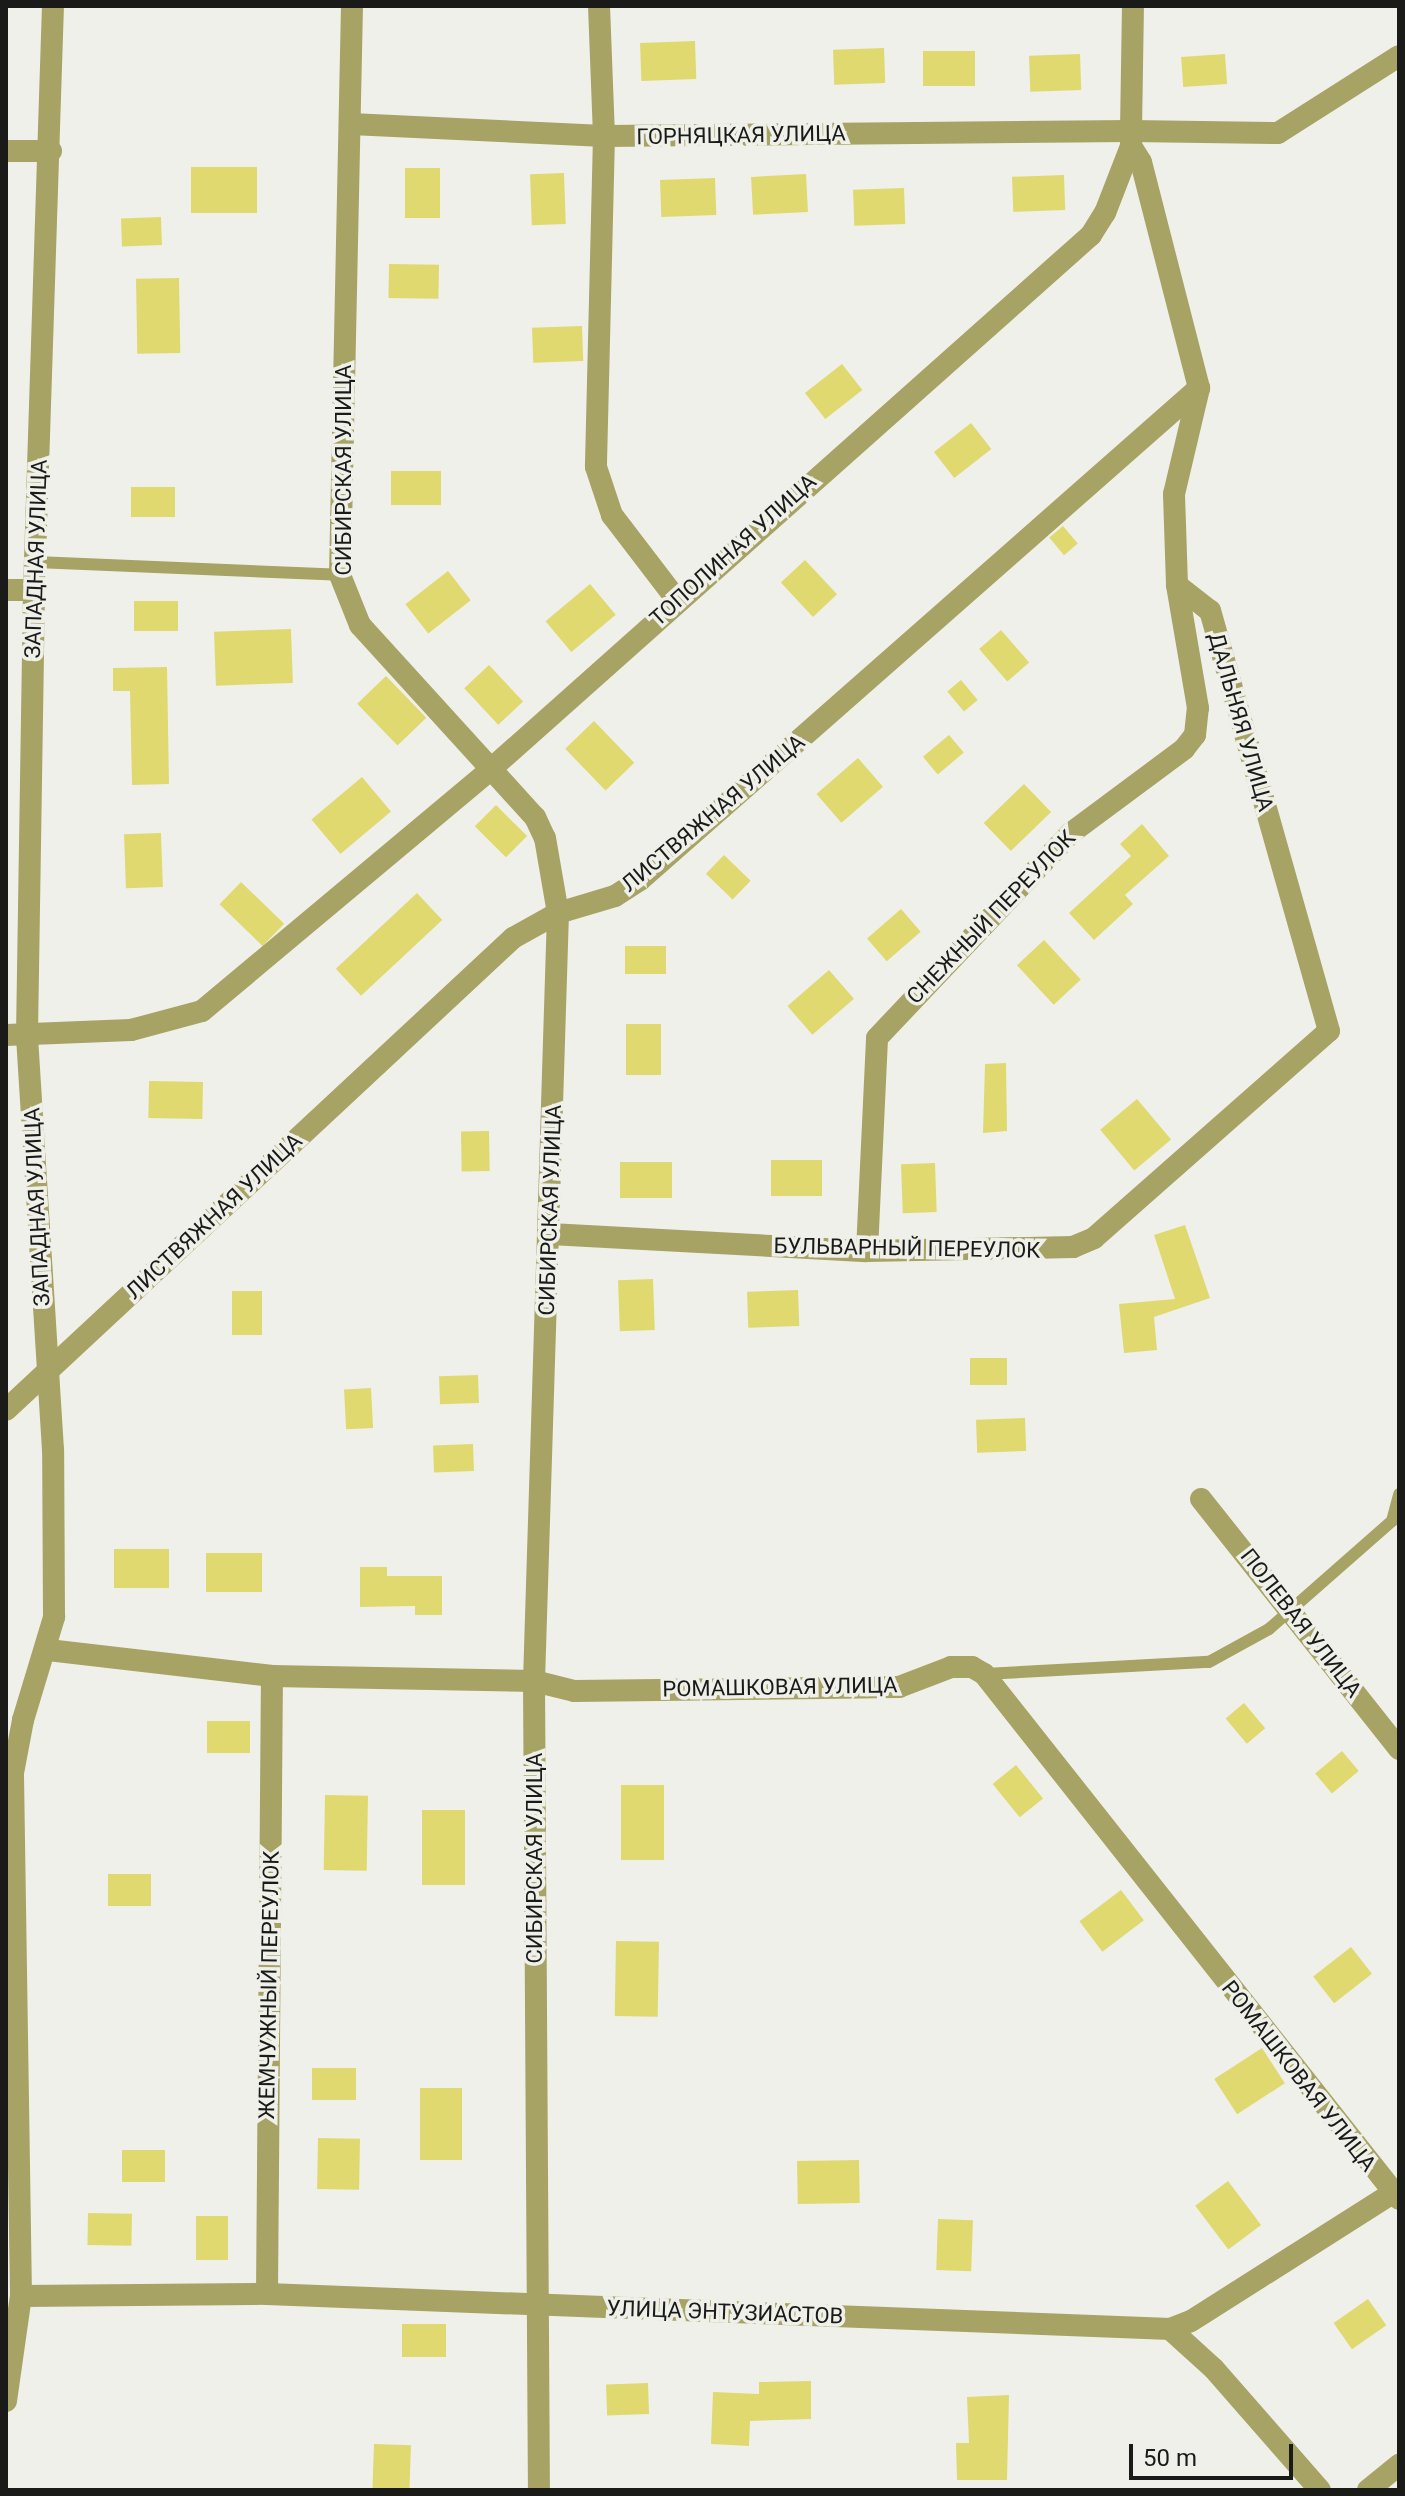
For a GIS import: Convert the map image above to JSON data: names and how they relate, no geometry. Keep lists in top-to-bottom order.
{
  "streets": {
    "street": [
      "ГОРНЯЦКАЯ УЛИЦА",
      "СИБИРСКАЯ УЛИЦА",
      "ТОПОЛИНАЯ УЛИЦА",
      "ЗАПАДНАЯ УЛИЦА",
      "ДАЛЬНЯЯ УЛИЦА",
      "ЛИСТВЯЖНАЯ УЛИЦА",
      "СНЕЖНЫЙ ПЕРЕУЛОК",
      "БУЛЬВАРНЫЙ ПЕРЕУЛОК",
      "ПОЛЕВАЯ УЛИЦА",
      "РОМАШКОВАЯ УЛИЦА",
      "ЖЕМЧУЖНЫЙ ПЕРЕУЛОК",
      "УЛИЦА ЭНТУЗИАСТОВ"
    ]
  },
  "crossings": [
    ["ГОРНЯЦКАЯ УЛИЦА", "СИБИРСКАЯ УЛИЦА"],
    ["ГОРНЯЦКАЯ УЛИЦА", "ТОПОЛИНАЯ УЛИЦА"],
    ["СИБИРСКАЯ УЛИЦА", "ТОПОЛИНАЯ УЛИЦА"],
    ["СИБИРСКАЯ УЛИЦА", "ЛИСТВЯЖНАЯ УЛИЦА"],
    ["СИБИРСКАЯ УЛИЦА", "БУЛЬВАРНЫЙ ПЕРЕУЛОК"],
    ["СИБИРСКАЯ УЛИЦА", "РОМАШКОВАЯ УЛИЦА"],
    ["СИБИРСКАЯ УЛИЦА", "УЛИЦА ЭНТУЗИАСТОВ"],
    ["ТОПОЛИНАЯ УЛИЦА", "ЗАПАДНАЯ УЛИЦА"],
    ["ЗАПАДНАЯ УЛИЦА", "ЛИСТВЯЖНАЯ УЛИЦА"],
    ["ЗАПАДНАЯ УЛИЦА", "РОМАШКОВАЯ УЛИЦА"],
    ["ЗАПАДНАЯ УЛИЦА", "УЛИЦА ЭНТУЗИАСТОВ"],
    ["ДАЛЬНЯЯ УЛИЦА", "СНЕЖНЫЙ ПЕРЕУЛОК"],
    ["ДАЛЬНЯЯ УЛИЦА", "БУЛЬВАРНЫЙ ПЕРЕУЛОК"],
    ["СНЕЖНЫЙ ПЕРЕУЛОК", "БУЛЬВАРНЫЙ ПЕРЕУЛОК"],
    ["РОМАШКОВАЯ УЛИЦА", "ЖЕМЧУЖНЫЙ ПЕРЕУЛОК"],
    ["РОМАШКОВАЯ УЛИЦА", "УЛИЦА ЭНТУЗИАСТОВ"],
    ["ЖЕМЧУЖНЫЙ ПЕРЕУЛОК", "УЛИЦА ЭНТУЗИАСТОВ"]
  ],
  "scale_bar": "50 m"
}
